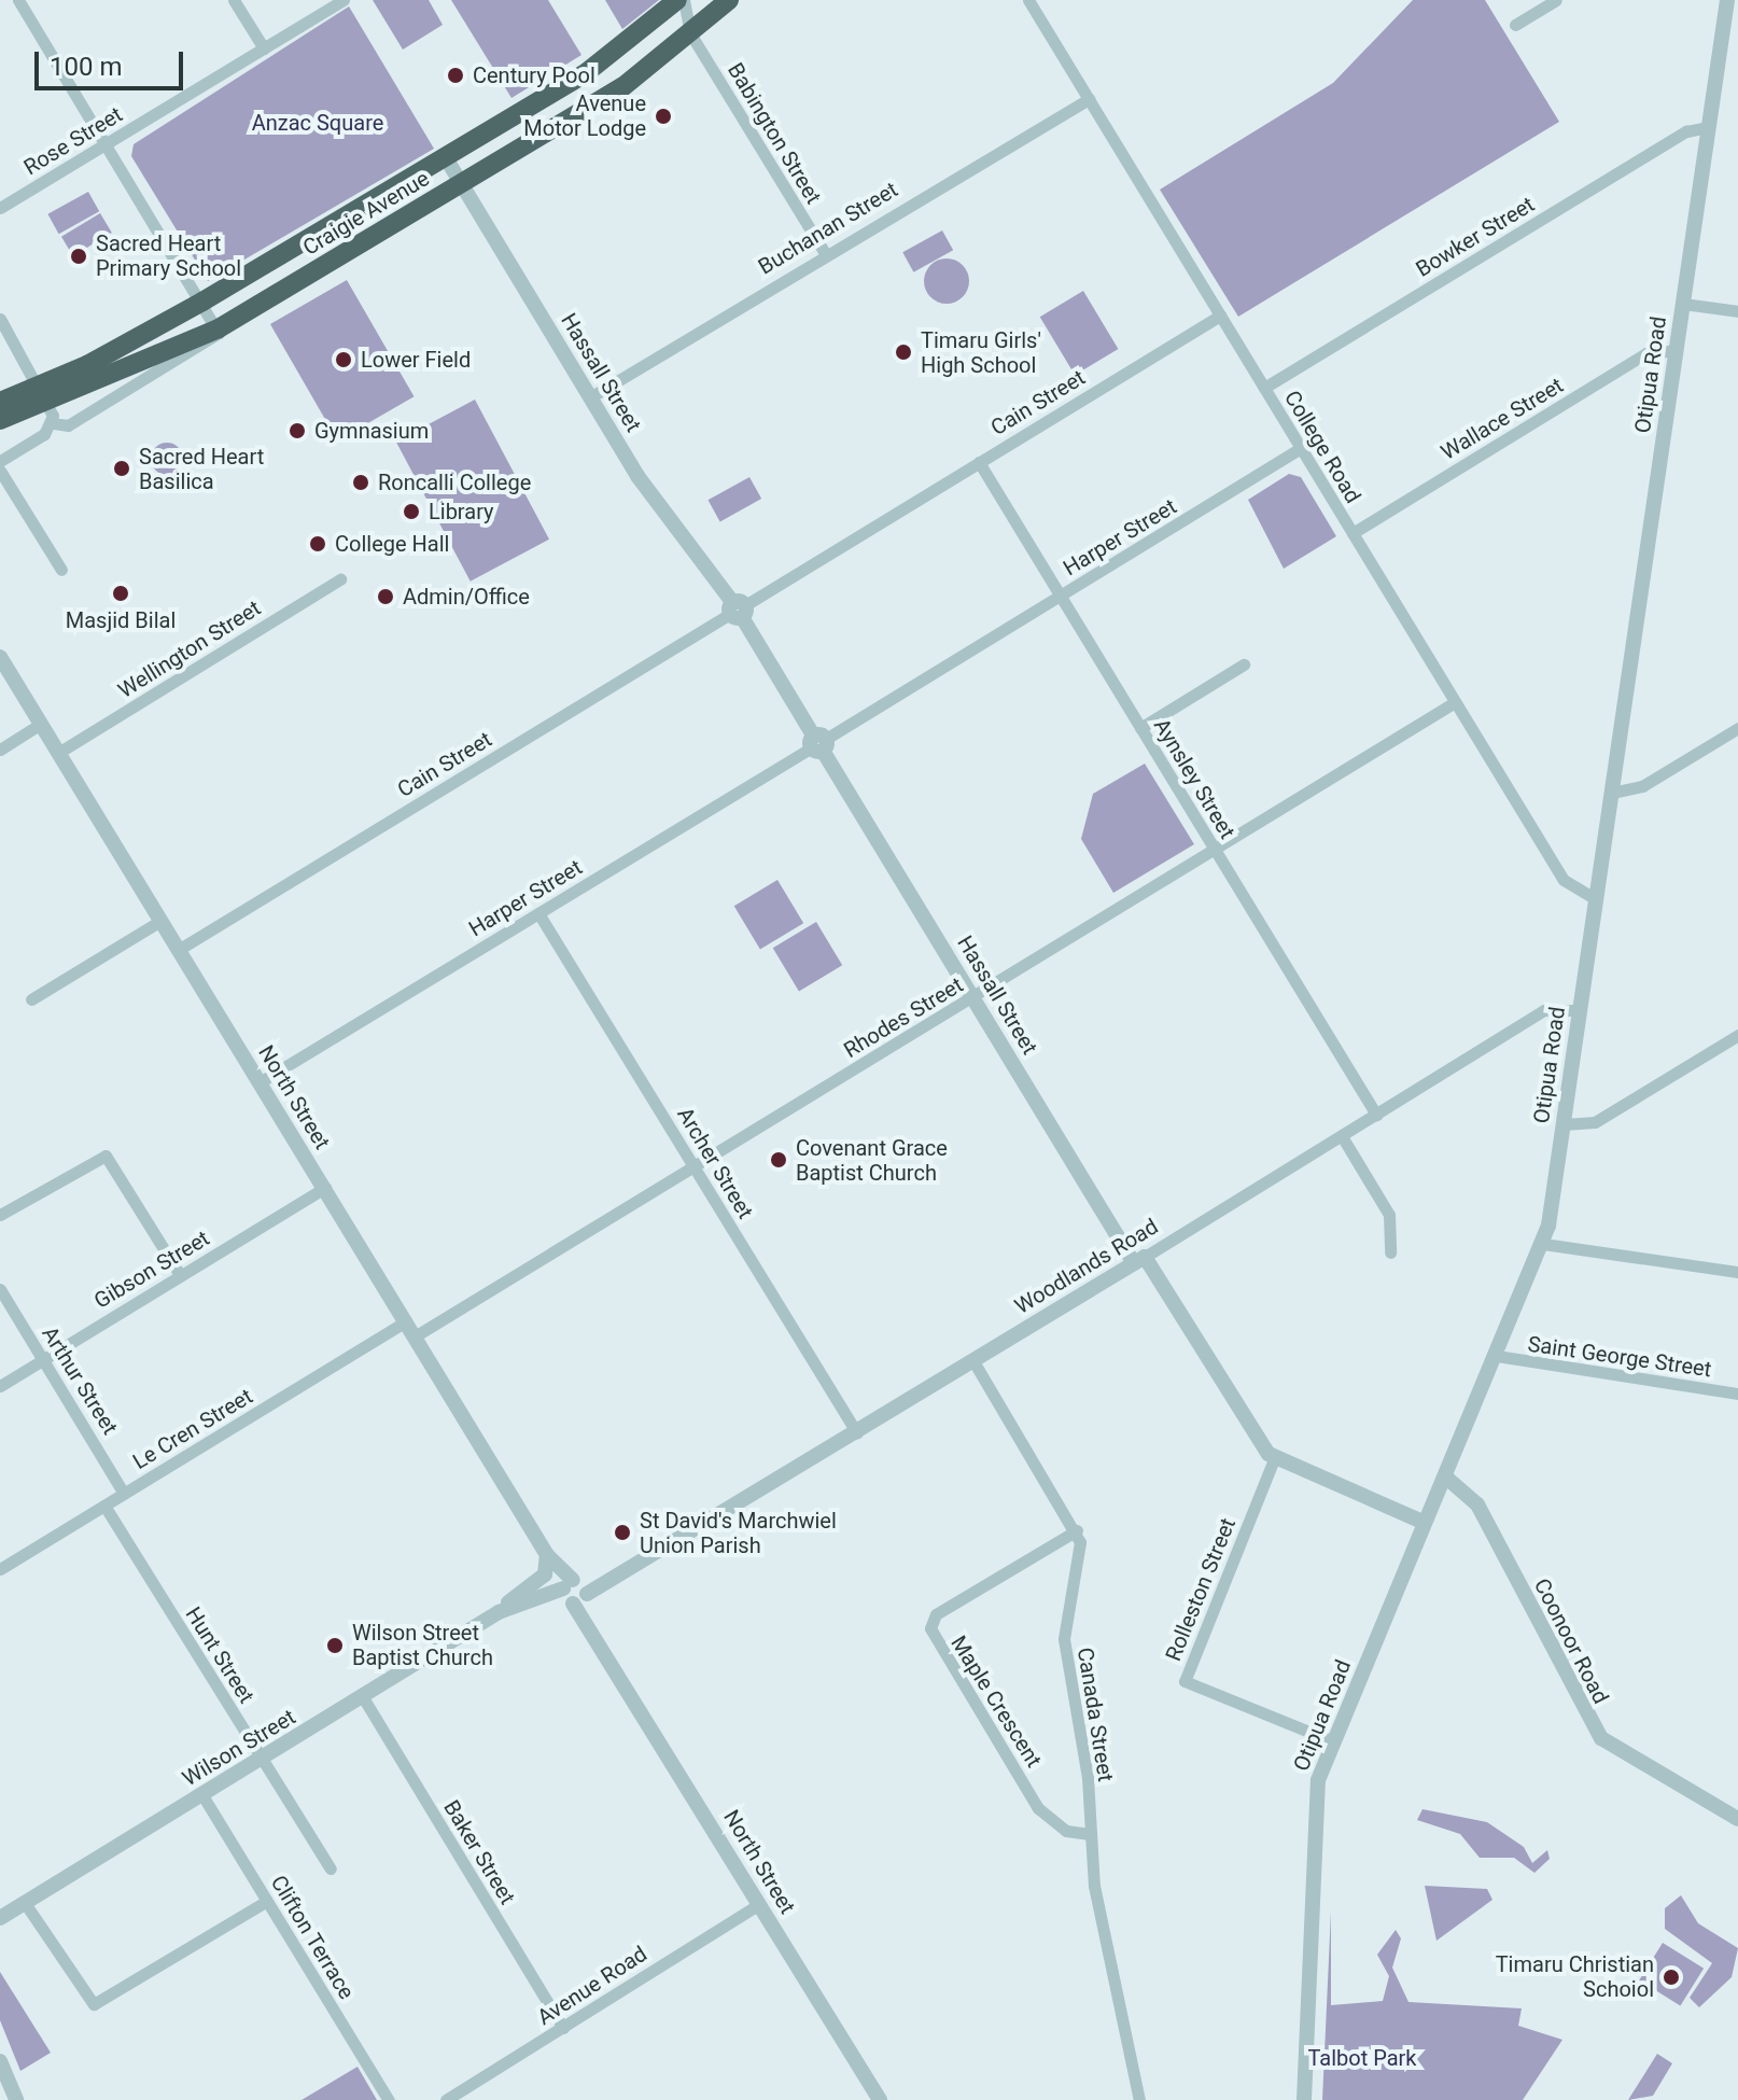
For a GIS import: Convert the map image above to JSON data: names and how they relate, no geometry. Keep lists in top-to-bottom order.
{
  "streets": {
    "highway": ["Craigie Avenue"],
    "street": [
      "Babington Street",
      "Rose Street",
      "Buchanan Street",
      "Bowker Street",
      "Hassall Street",
      "Otipua Road",
      "Cain Street",
      "Wallace Street",
      "College Road",
      "Harper Street",
      "Wellington Street",
      "Aynsley Street",
      "Rhodes Street",
      "North Street",
      "Archer Street",
      "Woodlands Road",
      "Gibson Street",
      "Saint George Street",
      "Arthur Street",
      "Le Cren Street",
      "Rolleston Street",
      "Coonoor Road",
      "Hunt Street",
      "Maple Crescent",
      "Canada Street",
      "Wilson Street",
      "Baker Street",
      "Clifton Terrace",
      "Avenue Road"
    ]
  },
  "crossings": [
    ["Babington Street", "Craigie Avenue"],
    ["Babington Street", "Buchanan Street"],
    ["Craigie Avenue", "Hassall Street"],
    ["Buchanan Street", "Hassall Street"],
    ["Buchanan Street", "College Road"],
    ["Bowker Street", "Otipua Road"],
    ["Bowker Street", "College Road"],
    ["Hassall Street", "Cain Street"],
    ["Hassall Street", "Harper Street"],
    ["Hassall Street", "Rhodes Street"],
    ["Hassall Street", "Woodlands Road"],
    ["Hassall Street", "Rolleston Street"],
    ["Otipua Road", "Wallace Street"],
    ["Otipua Road", "College Road"],
    ["Otipua Road", "Woodlands Road"],
    ["Otipua Road", "Saint George Street"],
    ["Otipua Road", "Rolleston Street"],
    ["Otipua Road", "Coonoor Road"],
    ["Cain Street", "College Road"],
    ["Cain Street", "Aynsley Street"],
    ["Cain Street", "North Street"],
    ["Wallace Street", "College Road"],
    ["College Road", "Harper Street"],
    ["College Road", "Rhodes Street"],
    ["Harper Street", "Aynsley Street"],
    ["Harper Street", "North Street"],
    ["Harper Street", "Archer Street"],
    ["Wellington Street", "North Street"],
    ["Aynsley Street", "Rhodes Street"],
    ["Aynsley Street", "Woodlands Road"],
    ["Rhodes Street", "North Street"],
    ["Rhodes Street", "Archer Street"],
    ["North Street", "Woodlands Road"],
    ["North Street", "Gibson Street"],
    ["North Street", "Le Cren Street"],
    ["North Street", "Wilson Street"],
    ["North Street", "Avenue Road"],
    ["Archer Street", "Woodlands Road"],
    ["Woodlands Road", "Canada Street"],
    ["Woodlands Road", "Wilson Street"],
    ["Gibson Street", "Arthur Street"],
    ["Arthur Street", "Le Cren Street"],
    ["Le Cren Street", "Hunt Street"],
    ["Hunt Street", "Wilson Street"],
    ["Maple Crescent", "Canada Street"],
    ["Wilson Street", "Baker Street"],
    ["Wilson Street", "Clifton Terrace"],
    ["Baker Street", "Avenue Road"]
  ],
  "parks": ["Anzac Square", "Talbot Park"],
  "places": [
    "Century Pool",
    "Avenue Motor Lodge",
    "Sacred Heart Primary School",
    "Timaru Girls' High School",
    "Lower Field",
    "Gymnasium",
    "Sacred Heart Basilica",
    "Roncalli College",
    "Library",
    "College Hall",
    "Masjid Bilal",
    "Admin/Office",
    "Covenant Grace Baptist Church",
    "St David's Marchwiel Union Parish",
    "Wilson Street Baptist Church",
    "Timaru Christian Schoiol"
  ],
  "scale_bar": "100 m"
}
